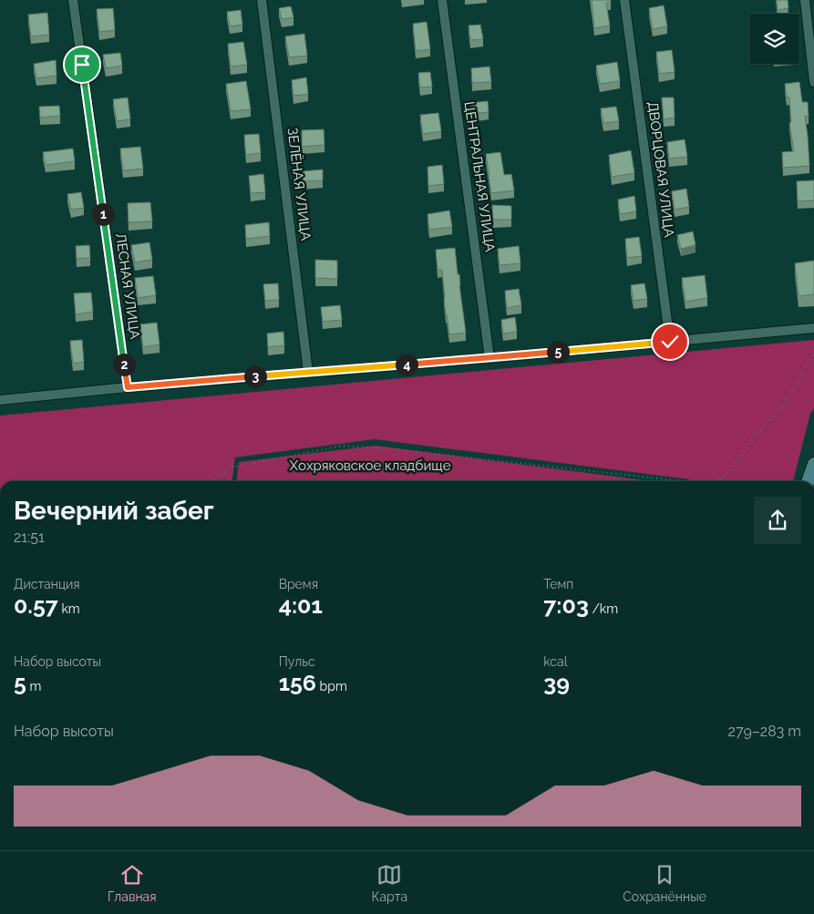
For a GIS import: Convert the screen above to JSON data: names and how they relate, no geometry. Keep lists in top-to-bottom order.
{
  "streets": {
    "street": [
      "ДВОРЦОВАЯ УЛИЦА",
      "ЦЕНТРАЛЬНАЯ УЛИЦА",
      "ЗЕЛЁНАЯ УЛИЦА",
      "ЛЕСНАЯ УЛИЦА"
    ]
  },
  "parks": ["Хохряковское кладбище"],
  "page": {
    "pins": [
      "1",
      "5",
      "2",
      "4",
      "3"
    ],
    "heading": ["Вечерний забег", "21:51"],
    "stats": [
      ["Дистанция", "0.57 km"],
      ["Время", "4:01"],
      ["Темп", "7:03 /km"],
      ["Набор высоты", "5 m"],
      ["Пульс", "156 bpm"],
      ["kcal", "39"]
    ],
    "chart": ["Набор высоты", "279–283 m"],
    "tabs": ["Главная", "Карта", "Сохранённые"]
  }
}
